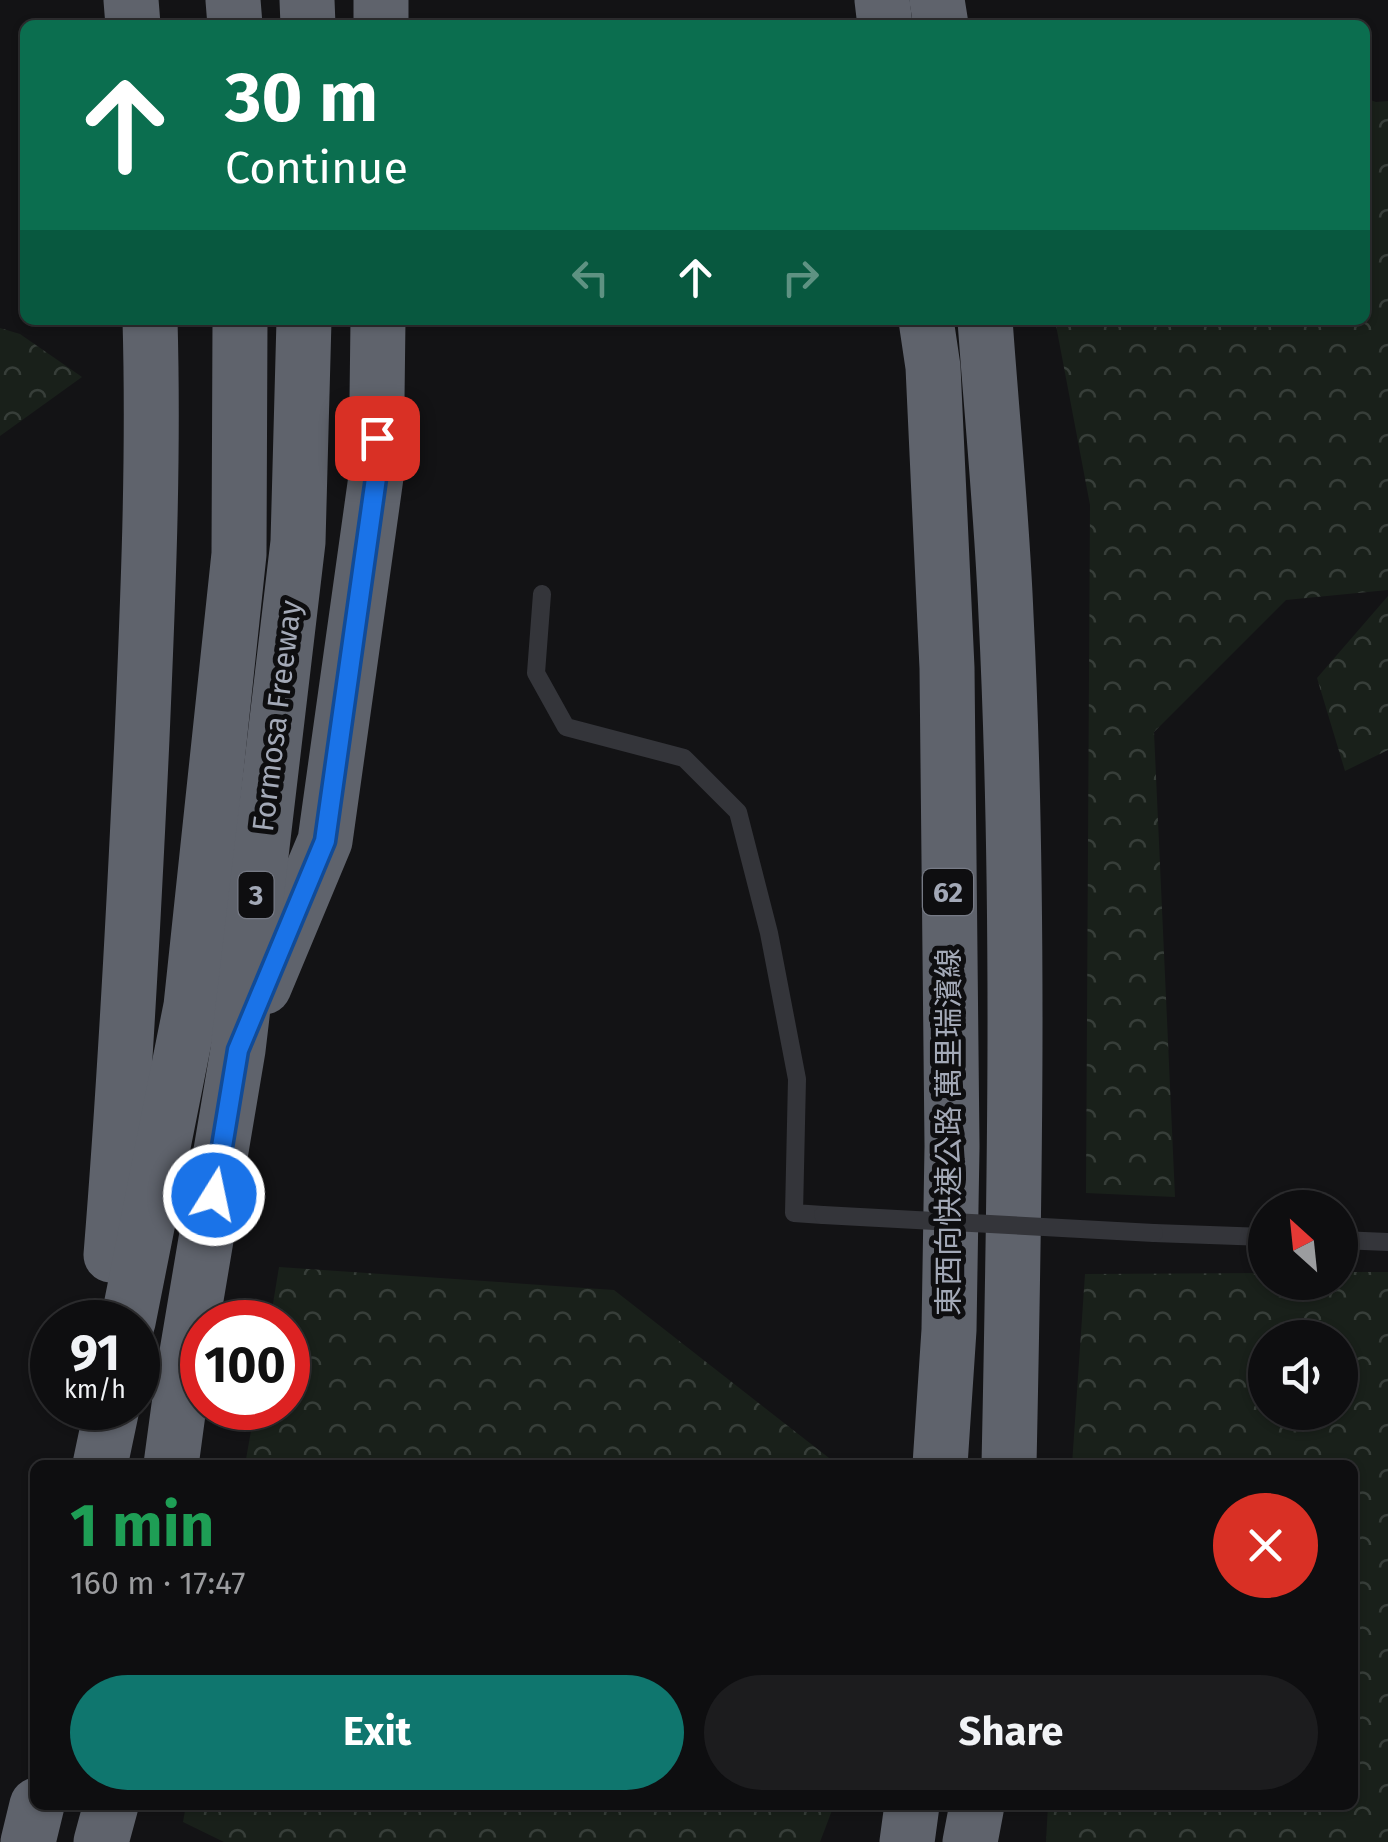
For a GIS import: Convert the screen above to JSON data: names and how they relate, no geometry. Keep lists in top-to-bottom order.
{
  "streets": {
    "highway": [
      "Formosa Freeway",
      "62",
      "3",
      "東西向快速公路 萬里瑞濱線"
    ]
  },
  "north": "top left",
  "page": {
    "turn": ["30 m", "Continue"],
    "speed": "91 km/h",
    "limit": "100",
    "heading": ["1 min", "160 m · 17:47"],
    "buttons": ["Exit", "Share"]
  }
}
